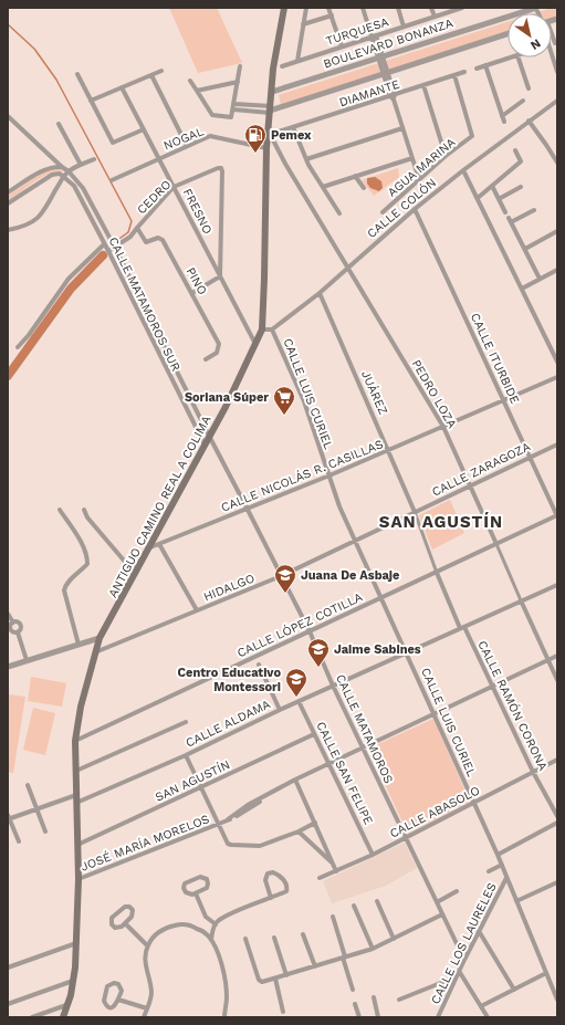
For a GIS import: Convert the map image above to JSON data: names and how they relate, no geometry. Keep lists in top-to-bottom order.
{
  "streets": {
    "main road": ["ANTIGUO CAMINO REAL A COLIMA"],
    "street": [
      "TURQUESA",
      "BOULEVARD BONANZA",
      "DIAMANTE",
      "NOGAL",
      "AGUA MARINA",
      "CEDRO",
      "CALLE COLÓN",
      "FRESNO",
      "PINO",
      "CALLE MATAMOROS SUR",
      "CALLE ITURBIDE",
      "JUÁREZ",
      "CALLE LUIS CURIEL",
      "PEDRO LOZA",
      "CALLE ZARAGOZA",
      "CALLE NICOLÁS R. CASILLAS",
      "HIDALGO",
      "CALLE LÓPEZ COTILLA",
      "CALLE RAMÓN CORONA",
      "CALLE ALDAMA",
      "CALLE MATAMOROS",
      "CALLE SAN FELIPE",
      "SAN AGUSTÍN",
      "CALLE ABASOLO",
      "JOSÉ MARÍA MORELOS",
      "CALLE LOS LAURELES"
    ]
  },
  "crossings": [
    ["BOULEVARD BONANZA", "ANTIGUO CAMINO REAL A COLIMA"],
    ["DIAMANTE", "AGUA MARINA"],
    ["NOGAL", "FRESNO"],
    ["NOGAL", "ANTIGUO CAMINO REAL A COLIMA"],
    ["CEDRO", "FRESNO"],
    ["CEDRO", "PINO"],
    ["CEDRO", "CALLE MATAMOROS SUR"],
    ["CALLE COLÓN", "CALLE ITURBIDE"],
    ["CALLE COLÓN", "JUÁREZ"],
    ["CALLE COLÓN", "CALLE LUIS CURIEL"],
    ["CALLE COLÓN", "PEDRO LOZA"],
    ["FRESNO", "PINO"],
    ["FRESNO", "ANTIGUO CAMINO REAL A COLIMA"],
    ["CALLE MATAMOROS SUR", "ANTIGUO CAMINO REAL A COLIMA"],
    ["CALLE MATAMOROS SUR", "CALLE MATAMOROS"],
    ["CALLE ITURBIDE", "CALLE ZARAGOZA"],
    ["CALLE ITURBIDE", "CALLE NICOLÁS R. CASILLAS"],
    ["CALLE ITURBIDE", "CALLE LÓPEZ COTILLA"],
    ["JUÁREZ", "CALLE ZARAGOZA"],
    ["JUÁREZ", "CALLE NICOLÁS R. CASILLAS"],
    ["JUÁREZ", "HIDALGO"],
    ["JUÁREZ", "CALLE LÓPEZ COTILLA"],
    ["JUÁREZ", "CALLE RAMÓN CORONA"],
    ["CALLE LUIS CURIEL", "CALLE NICOLÁS R. CASILLAS"],
    ["CALLE LUIS CURIEL", "HIDALGO"],
    ["CALLE LUIS CURIEL", "CALLE LÓPEZ COTILLA"],
    ["CALLE LUIS CURIEL", "CALLE ALDAMA"],
    ["CALLE LUIS CURIEL", "CALLE ABASOLO"],
    ["CALLE LUIS CURIEL", "JOSÉ MARÍA MORELOS"],
    ["CALLE LUIS CURIEL", "CALLE LOS LAURELES"],
    ["PEDRO LOZA", "CALLE ZARAGOZA"],
    ["PEDRO LOZA", "CALLE NICOLÁS R. CASILLAS"],
    ["PEDRO LOZA", "ANTIGUO CAMINO REAL A COLIMA"],
    ["PEDRO LOZA", "CALLE LÓPEZ COTILLA"],
    ["PEDRO LOZA", "CALLE ALDAMA"],
    ["PEDRO LOZA", "JOSÉ MARÍA MORELOS"],
    ["CALLE ZARAGOZA", "HIDALGO"],
    ["CALLE NICOLÁS R. CASILLAS", "ANTIGUO CAMINO REAL A COLIMA"],
    ["CALLE NICOLÁS R. CASILLAS", "CALLE MATAMOROS"],
    ["ANTIGUO CAMINO REAL A COLIMA", "HIDALGO"],
    ["ANTIGUO CAMINO REAL A COLIMA", "CALLE LÓPEZ COTILLA"],
    ["ANTIGUO CAMINO REAL A COLIMA", "CALLE ALDAMA"],
    ["ANTIGUO CAMINO REAL A COLIMA", "CALLE MATAMOROS"],
    ["ANTIGUO CAMINO REAL A COLIMA", "SAN AGUSTÍN"],
    ["ANTIGUO CAMINO REAL A COLIMA", "JOSÉ MARÍA MORELOS"],
    ["HIDALGO", "CALLE MATAMOROS"],
    ["CALLE LÓPEZ COTILLA", "CALLE RAMÓN CORONA"],
    ["CALLE LÓPEZ COTILLA", "CALLE MATAMOROS"],
    ["CALLE RAMÓN CORONA", "CALLE ALDAMA"],
    ["CALLE RAMÓN CORONA", "CALLE ABASOLO"],
    ["CALLE RAMÓN CORONA", "JOSÉ MARÍA MORELOS"],
    ["CALLE ALDAMA", "CALLE MATAMOROS"],
    ["CALLE ALDAMA", "CALLE SAN FELIPE"],
    ["CALLE MATAMOROS", "CALLE ABASOLO"],
    ["CALLE MATAMOROS", "JOSÉ MARÍA MORELOS"],
    ["CALLE MATAMOROS", "CALLE LOS LAURELES"],
    ["CALLE SAN FELIPE", "SAN AGUSTÍN"],
    ["CALLE SAN FELIPE", "CALLE ABASOLO"],
    ["CALLE SAN FELIPE", "JOSÉ MARÍA MORELOS"]
  ],
  "districts": ["SAN AGUSTÍN"],
  "places": {
    "fuel station": ["Pemex"],
    "supermarket": ["Soriana Súper"],
    "school or university": ["Juana De Asbaje", "Jaime Sabines", "Centro Educativo Montessori"]
  },
  "north": "bottom right"
}
